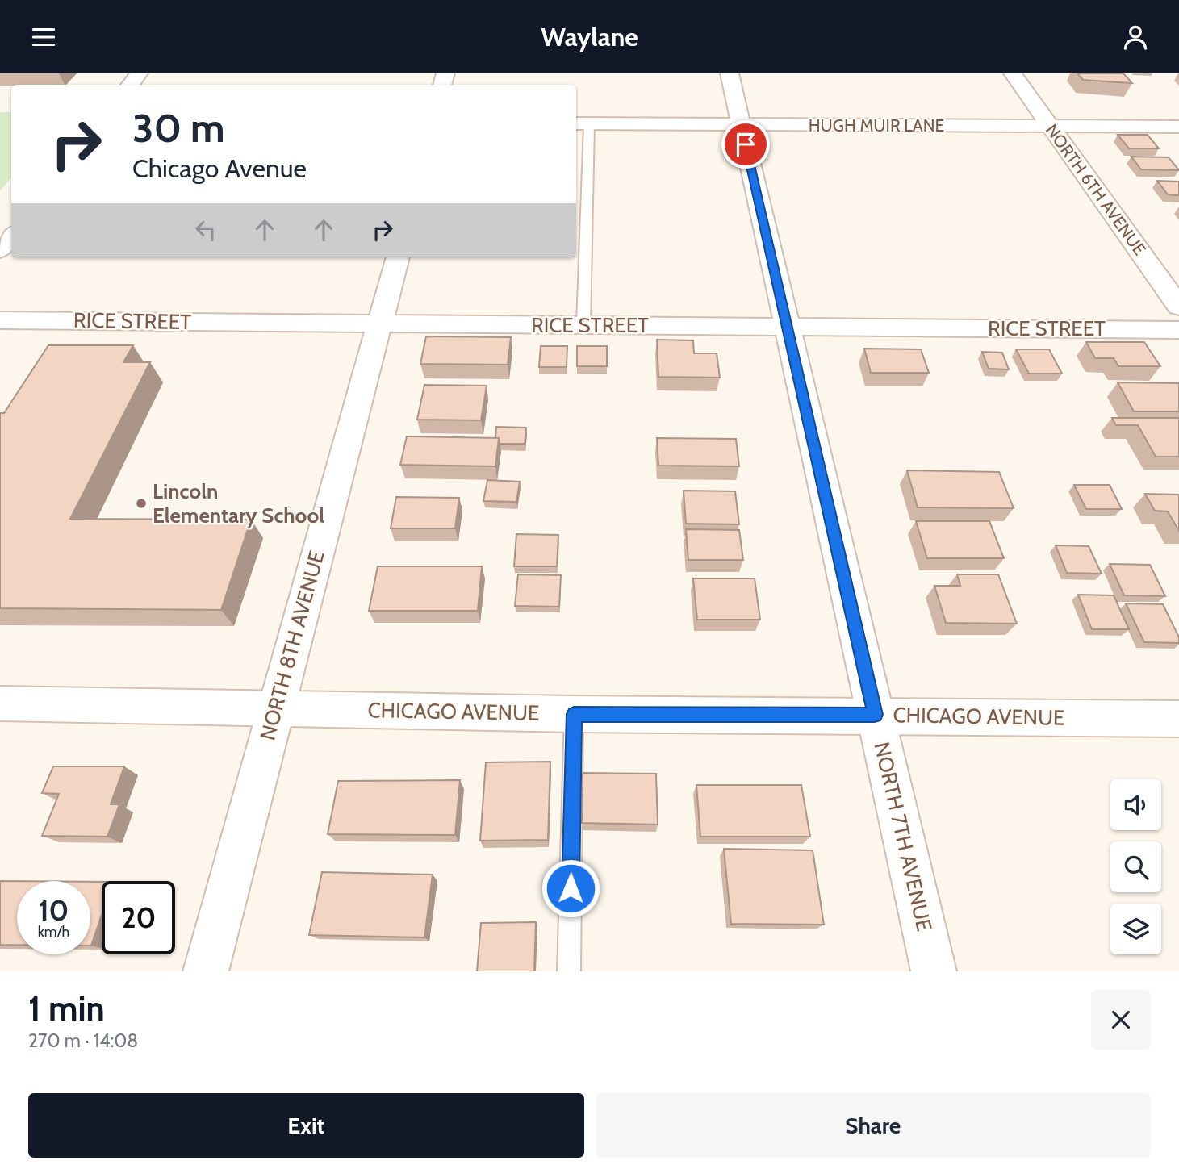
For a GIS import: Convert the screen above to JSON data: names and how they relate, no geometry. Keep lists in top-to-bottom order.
{
  "streets": {
    "street": [
      "HUGH MUIR LANE",
      "NORTH 6TH AVENUE",
      "RICE STREET",
      "NORTH 8TH AVENUE",
      "CHICAGO AVENUE",
      "NORTH 7TH AVENUE"
    ]
  },
  "crossings": [
    ["HUGH MUIR LANE", "NORTH 6TH AVENUE"],
    ["HUGH MUIR LANE", "NORTH 7TH AVENUE"],
    ["RICE STREET", "NORTH 8TH AVENUE"],
    ["RICE STREET", "NORTH 7TH AVENUE"],
    ["NORTH 8TH AVENUE", "CHICAGO AVENUE"],
    ["CHICAGO AVENUE", "NORTH 7TH AVENUE"]
  ],
  "places": ["Lincoln Elementary School"],
  "page": {
    "header": "Waylane",
    "turn": ["30 m", "Chicago Avenue"],
    "speed": "10 km/h",
    "limit": "20",
    "heading": ["1 min", "270 m · 14:08"],
    "buttons": ["Exit", "Share"]
  }
}
